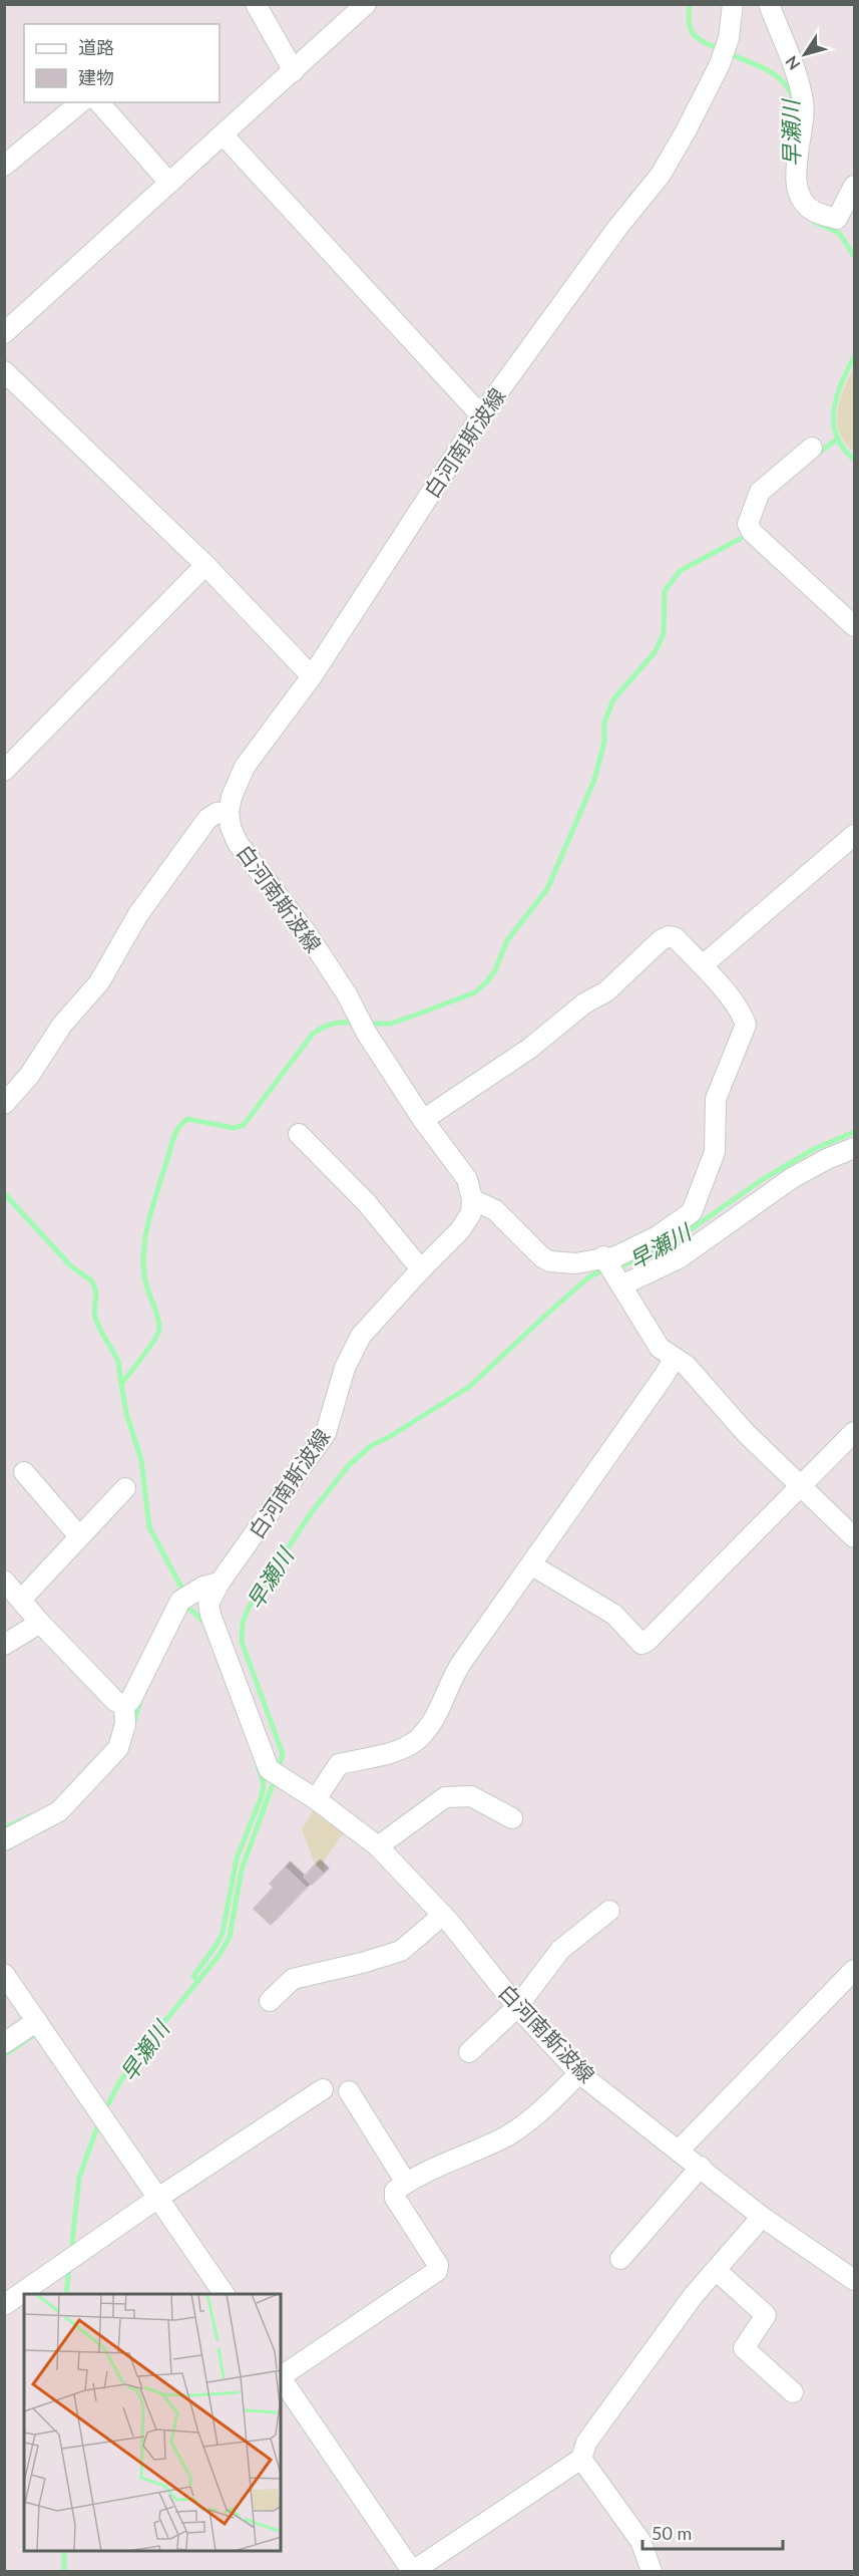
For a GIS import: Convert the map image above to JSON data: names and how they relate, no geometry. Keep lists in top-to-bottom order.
{
  "streets": {
    "street": ["白河南斯波線"]
  },
  "water": ["早瀬川"],
  "legend": ["道路", "建物"],
  "scale_bar": "50 m",
  "north": "bottom left"
}
